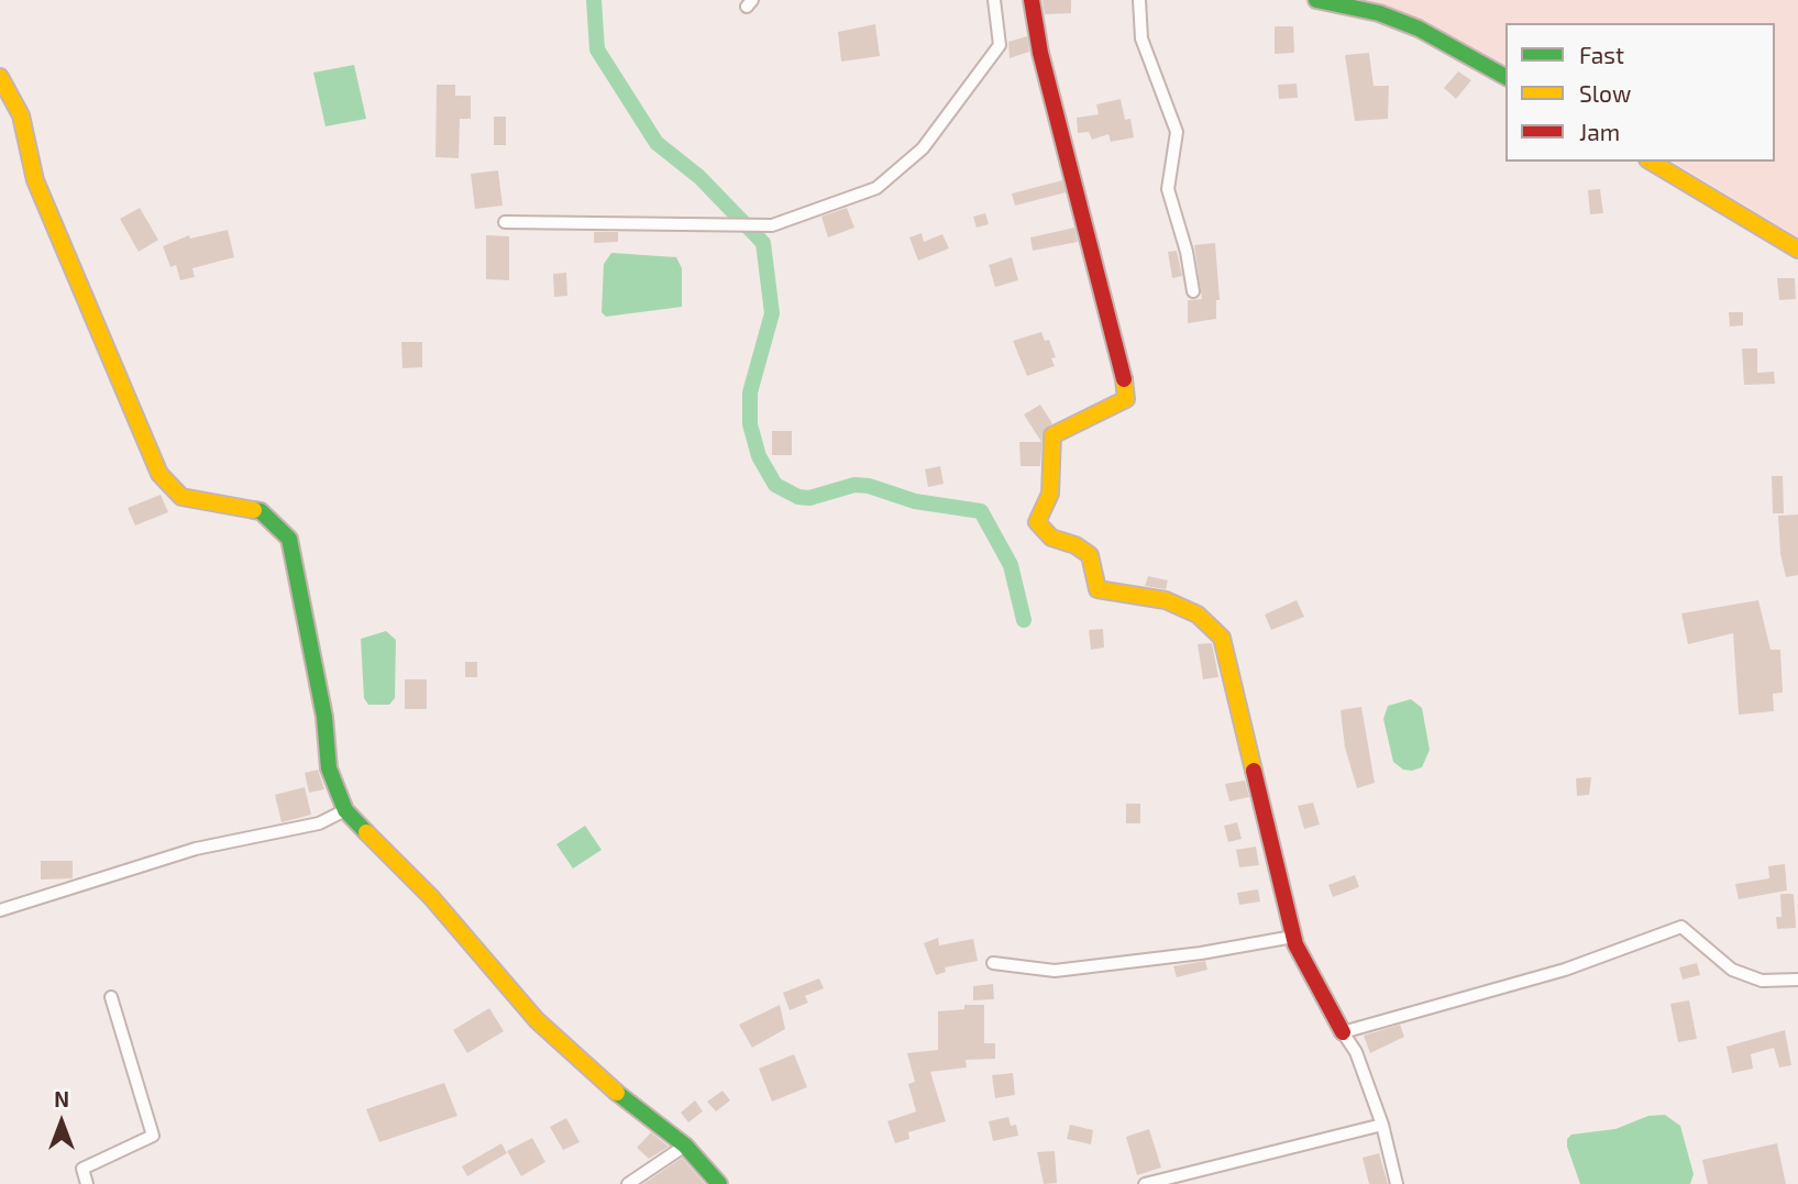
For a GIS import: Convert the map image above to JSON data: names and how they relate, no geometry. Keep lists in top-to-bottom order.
{
  "legend": ["Fast", "Slow", "Jam"],
  "north": "top"
}
